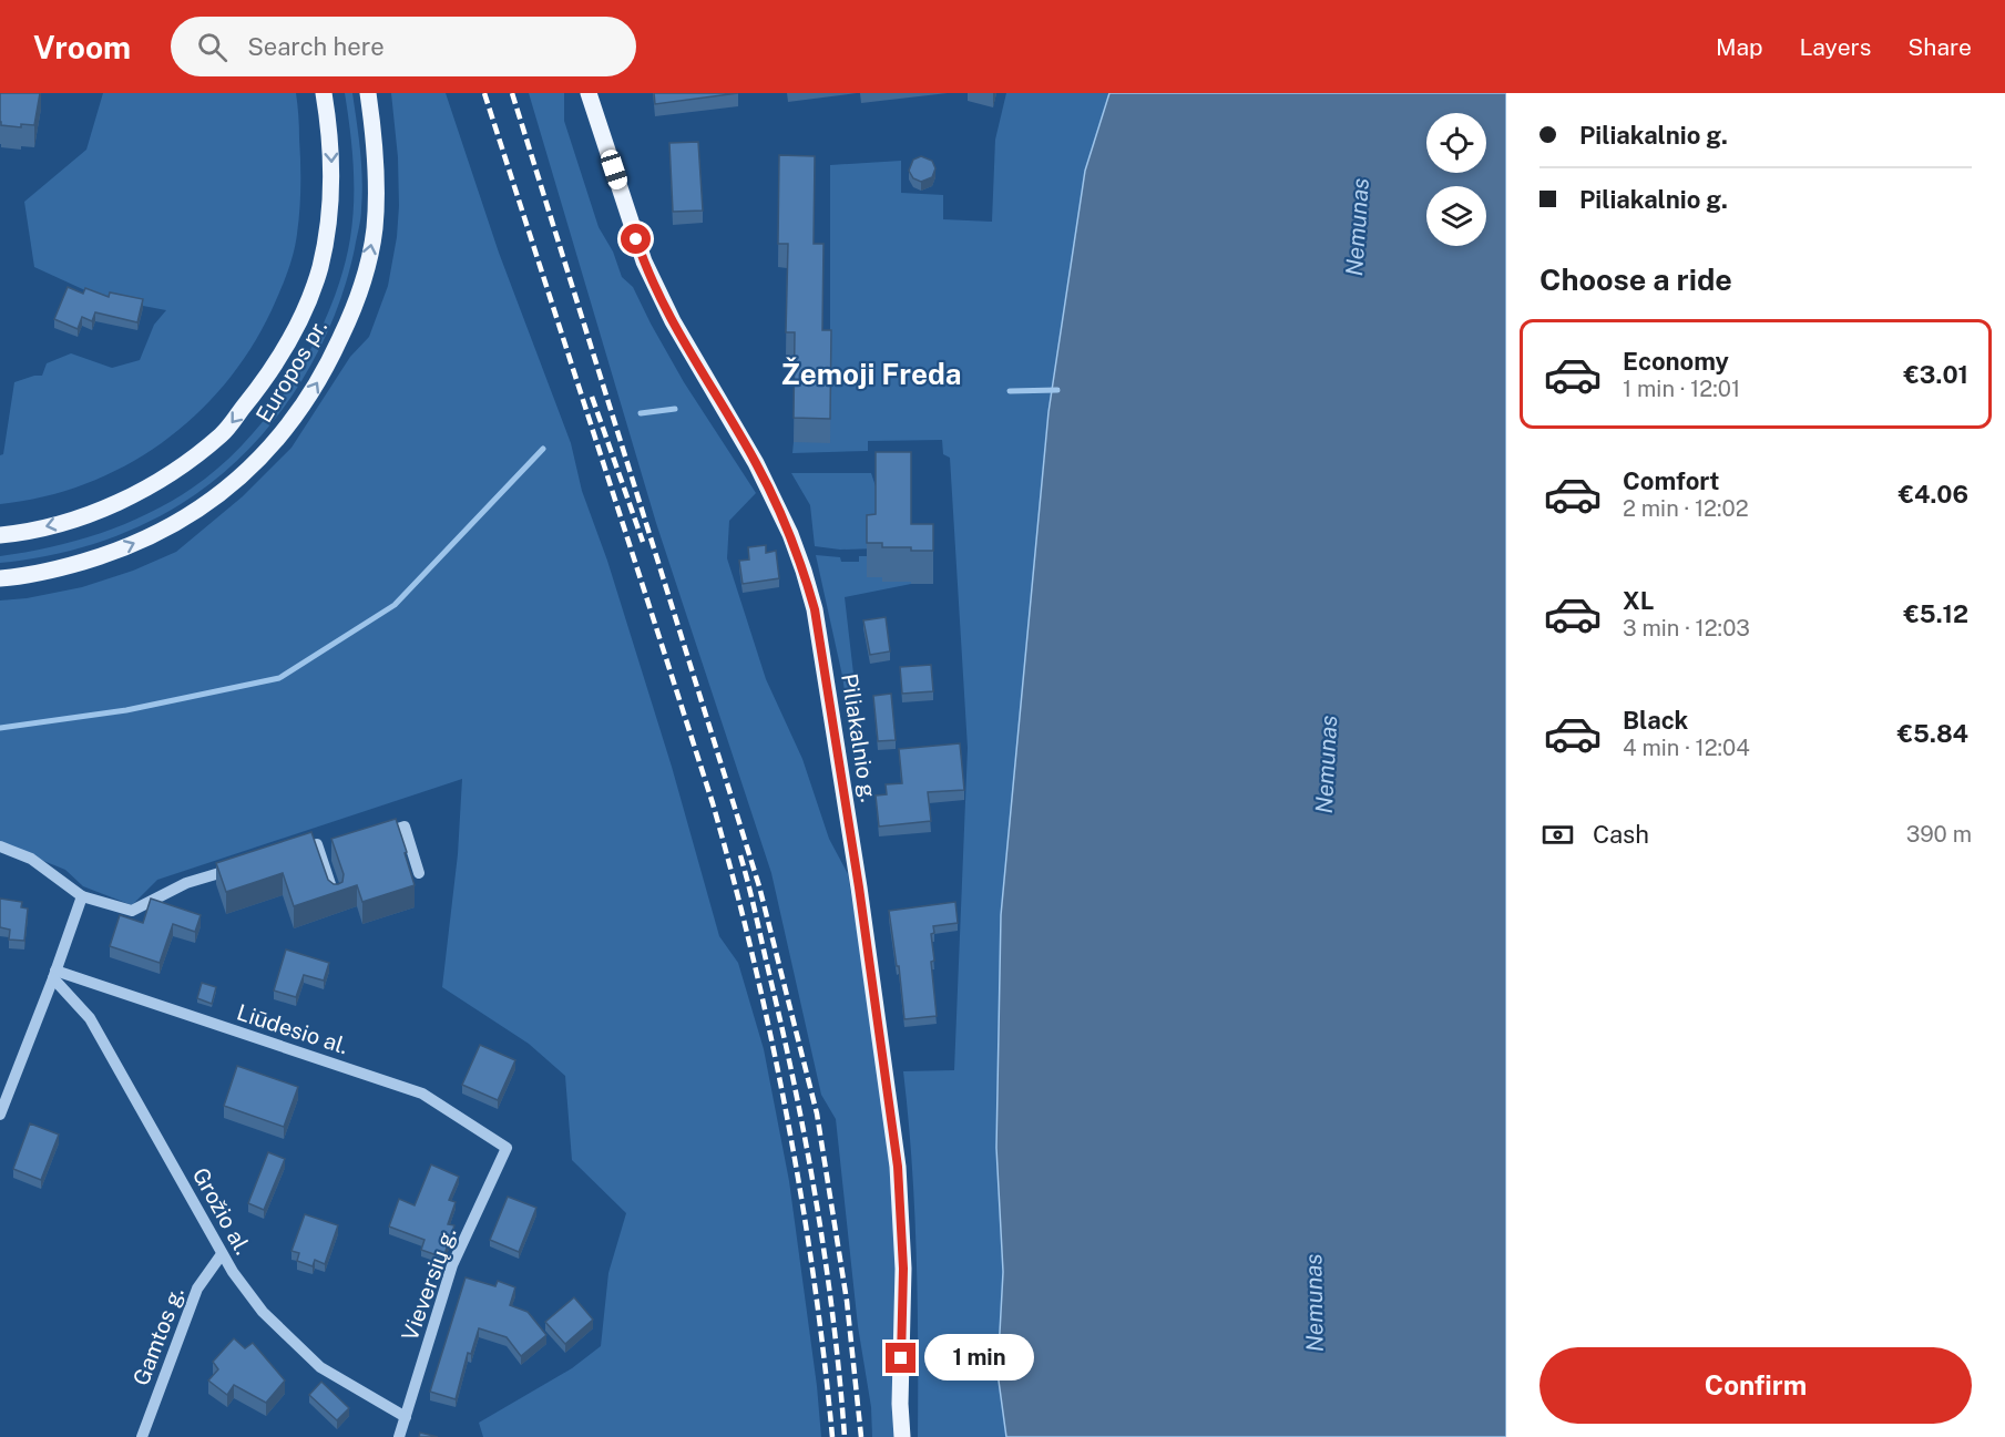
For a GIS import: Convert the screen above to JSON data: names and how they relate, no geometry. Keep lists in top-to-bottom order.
{
  "streets": {
    "main road": ["Europos pr.", "Piliakalnio g."],
    "street": [
      "Liūdesio al.",
      "Grožio al.",
      "Vieversių g.",
      "Gamtos g."
    ]
  },
  "crossings": [
    ["Liūdesio al.", "Grožio al."],
    ["Liūdesio al.", "Vieversių g."],
    ["Grožio al.", "Vieversių g."],
    ["Grožio al.", "Gamtos g."]
  ],
  "districts": ["Žemoji Freda"],
  "water": ["Nemunas"],
  "page": {
    "header": "Vroom",
    "search": "Search here",
    "nav": ["Map", "Layers", "Share"],
    "banner": ["Piliakalnio g.", "Piliakalnio g."],
    "heading": "Choose a ride",
    "list": [
      {
        "name": "Economy",
        "note": "1 min · 12:01",
        "value": "€3.01"
      },
      {
        "name": "Comfort",
        "note": "2 min · 12:02",
        "value": "€4.06"
      },
      {
        "name": "XL",
        "note": "3 min · 12:03",
        "value": "€5.12"
      },
      {
        "name": "Black",
        "note": "4 min · 12:04",
        "value": "€5.84"
      }
    ],
    "pay": ["Cash", "390 m"],
    "bubble": "1 min",
    "buttons": "Confirm"
  }
}
